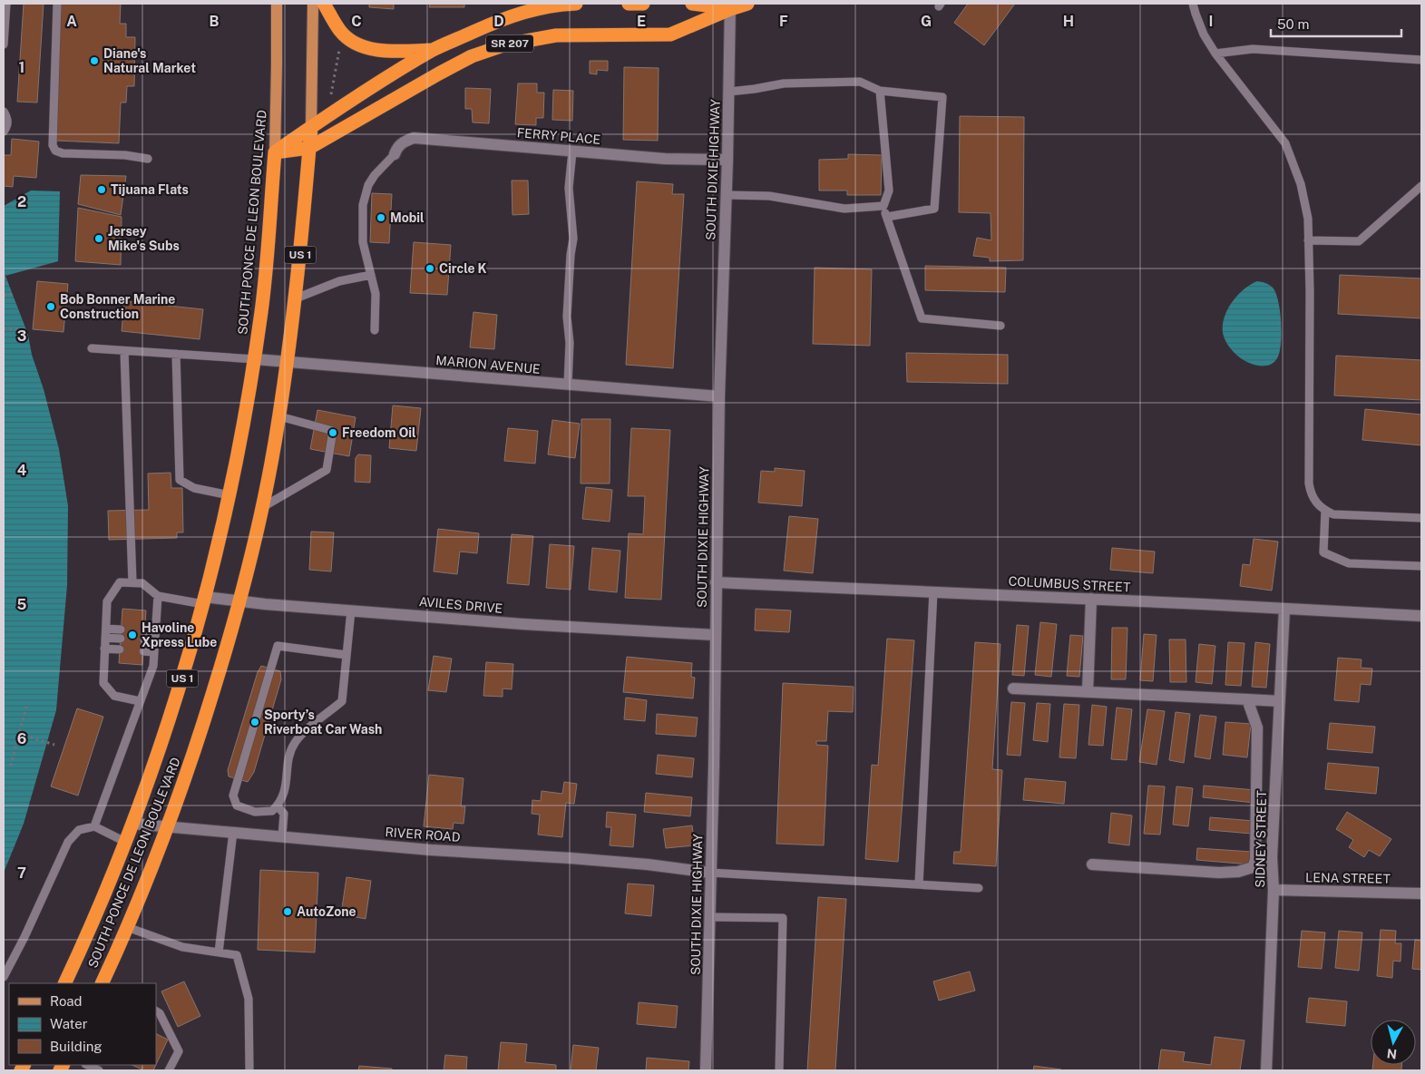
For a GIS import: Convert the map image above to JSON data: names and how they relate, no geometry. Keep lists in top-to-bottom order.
{
  "streets": {
    "highway": ["SR 207", "SOUTH PONCE DE LEON BOULEVARD", "US 1"],
    "street": [
      "FERRY PLACE",
      "SOUTH DIXIE HIGHWAY",
      "MARION AVENUE",
      "COLUMBUS STREET",
      "AVILES DRIVE",
      "RIVER ROAD",
      "SIDNEY STREET",
      "LENA STREET"
    ]
  },
  "crossings": [
    ["SR 207", "SOUTH DIXIE HIGHWAY"],
    ["SR 207", "SOUTH PONCE DE LEON BOULEVARD"],
    ["FERRY PLACE", "SOUTH DIXIE HIGHWAY"],
    ["SOUTH DIXIE HIGHWAY", "MARION AVENUE"],
    ["SOUTH DIXIE HIGHWAY", "COLUMBUS STREET"],
    ["SOUTH DIXIE HIGHWAY", "AVILES DRIVE"],
    ["SOUTH DIXIE HIGHWAY", "RIVER ROAD"],
    ["SOUTH PONCE DE LEON BOULEVARD", "MARION AVENUE"],
    ["SOUTH PONCE DE LEON BOULEVARD", "AVILES DRIVE"],
    ["SOUTH PONCE DE LEON BOULEVARD", "RIVER ROAD"],
    ["COLUMBUS STREET", "SIDNEY STREET"],
    ["SIDNEY STREET", "LENA STREET"]
  ],
  "places": [
    "Diane's Natural Market",
    "Tijuana Flats",
    "Mobil",
    "Jersey Mike's Subs",
    "Circle K",
    "Bob Bonner Marine Construction",
    "Freedom Oil",
    "Havoline Xpress Lube",
    "Sporty’s Riverboat Car Wash",
    "AutoZone"
  ],
  "legend": ["Road", "Water", "Building"],
  "scale_bar": "50 m",
  "north": "bottom",
  "grid": {
    "columns": [
      "A",
      "B",
      "C",
      "D",
      "E",
      "F",
      "G",
      "H",
      "I"
    ],
    "rows": [
      "1",
      "2",
      "3",
      "4",
      "5",
      "6",
      "7"
    ]
  }
}
